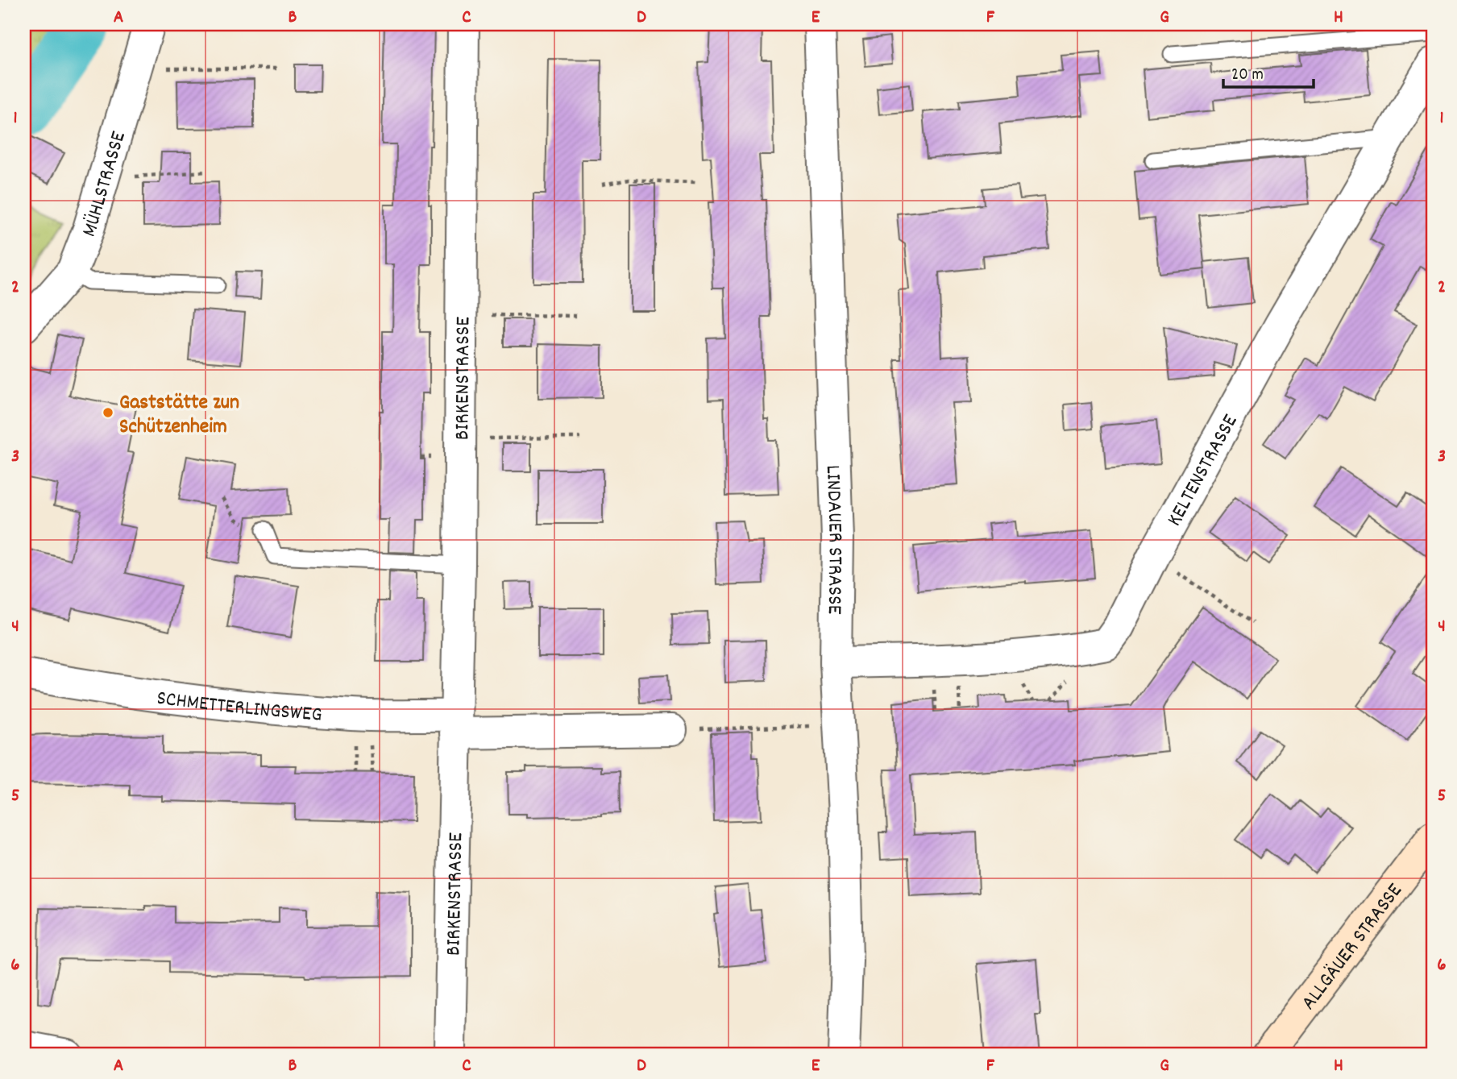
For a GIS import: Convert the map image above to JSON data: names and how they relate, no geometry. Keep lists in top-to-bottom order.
{
  "streets": {
    "main road": ["ALLGÄUER STRASSE"],
    "street": [
      "MÜHLSTRASSE",
      "BIRKENSTRASSE",
      "KELTENSTRASSE",
      "LINDAUER STRASSE",
      "SCHMETTERLINGSWEG"
    ]
  },
  "crossings": [
    ["BIRKENSTRASSE", "SCHMETTERLINGSWEG"],
    ["KELTENSTRASSE", "LINDAUER STRASSE"]
  ],
  "places": ["Gaststätte zun Schützenheim"],
  "scale_bar": "20 m",
  "grid": {
    "columns": [
      "A",
      "B",
      "C",
      "D",
      "E",
      "F",
      "G",
      "H"
    ],
    "rows": [
      "1",
      "2",
      "3",
      "4",
      "5",
      "6"
    ]
  }
}
